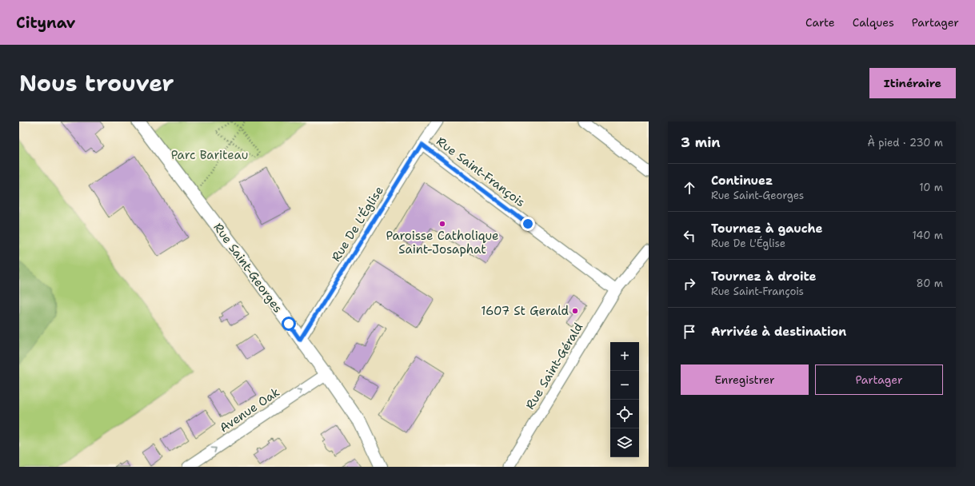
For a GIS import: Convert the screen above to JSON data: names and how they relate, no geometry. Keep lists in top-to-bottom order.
{
  "streets": {
    "street": [
      "Rue Saint-François",
      "Rue De L'Église",
      "Rue Saint-Georges",
      "Rue Saint-Gérald",
      "Avenue Oak"
    ]
  },
  "crossings": [
    ["Rue Saint-François", "Rue De L'Église"],
    ["Rue Saint-François", "Rue Saint-Gérald"],
    ["Rue De L'Église", "Rue Saint-Georges"],
    ["Rue Saint-Georges", "Avenue Oak"]
  ],
  "one_way": ["Avenue Oak"],
  "parks": ["Parc Bariteau"],
  "places": ["Paroisse Catholique Saint-Josaphat", "1607 St Gerald"],
  "page": {
    "header": "Citynav",
    "nav": ["Carte", "Calques", "Partager"],
    "title": "Nous trouver",
    "buttons": [
      "Itinéraire",
      ["Enregistrer", "Partager"]
    ],
    "heading": ["3 min", "À pied · 230 m"],
    "list": [
      ["Continuez", "Rue Saint-Georges", "10 m"],
      ["Tournez à gauche", "Rue De L'Église", "140 m"],
      ["Tournez à droite", "Rue Saint-François", "80 m"],
      "Arrivée à destination"
    ],
    "map_buttons": ["+", "−"]
  }
}
